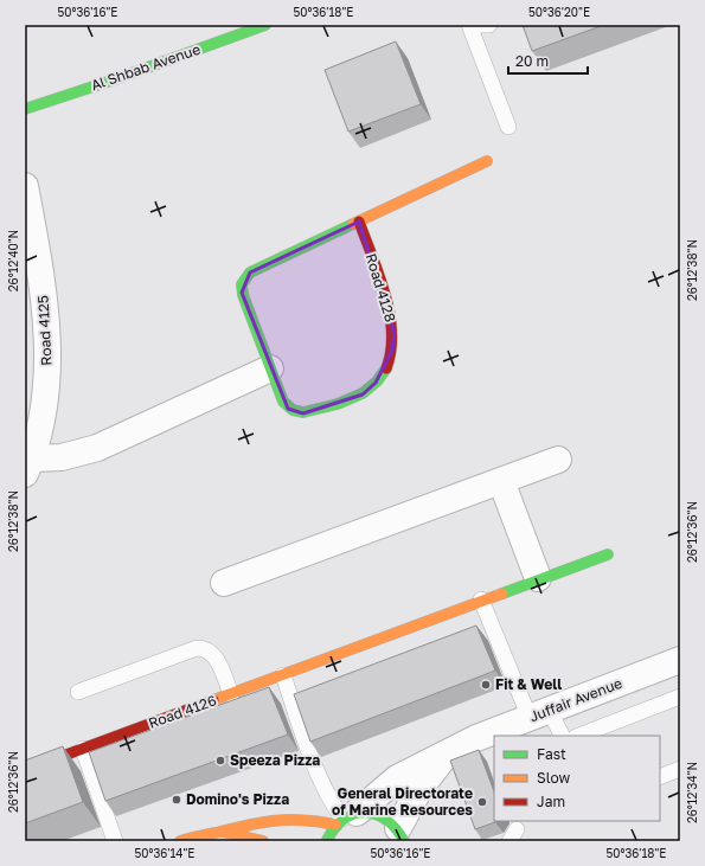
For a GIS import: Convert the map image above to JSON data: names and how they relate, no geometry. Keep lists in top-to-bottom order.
{
  "streets": {
    "street": [
      "Al Shbab Avenue",
      "Road 4128",
      "Road 4125",
      "Juffair Avenue",
      "Road 4126"
    ]
  },
  "places": [
    "Fit & Well",
    "Speeza Pizza",
    "Domino's Pizza",
    "General Directorate of Marine Resources"
  ],
  "legend": ["Fast", "Slow", "Jam"],
  "scale_bar": "20 m",
  "coordinates": [
    "50°36'16\"E",
    "50°36'18\"E",
    "50°36'20\"E",
    "26°12'40\"N",
    "26°12'38\"N",
    "26°12'36\"N",
    "26°12'34\"N",
    "50°36'14\"E"
  ]
}
